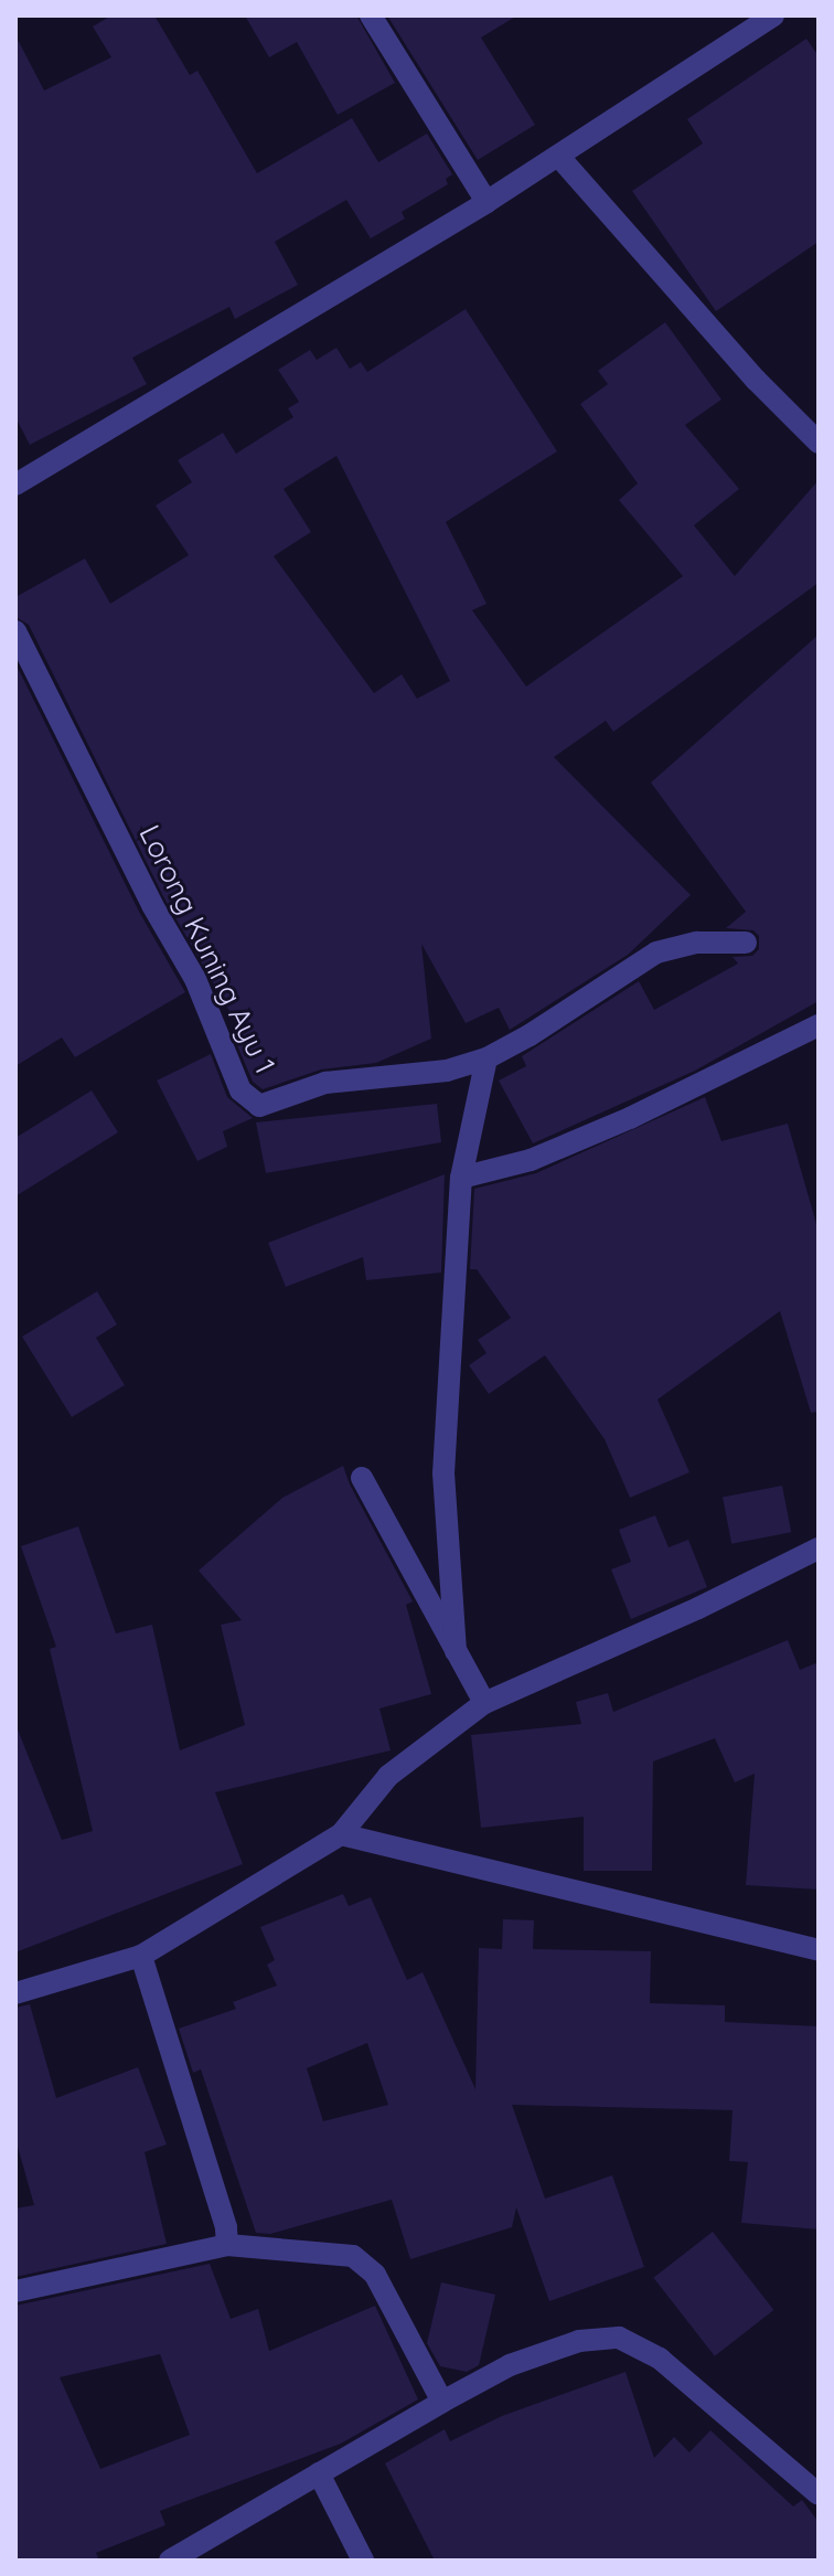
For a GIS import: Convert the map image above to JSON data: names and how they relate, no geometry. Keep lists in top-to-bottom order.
{
  "streets": {
    "street": ["Lorong Kuning Ayu 1"]
  }
}
